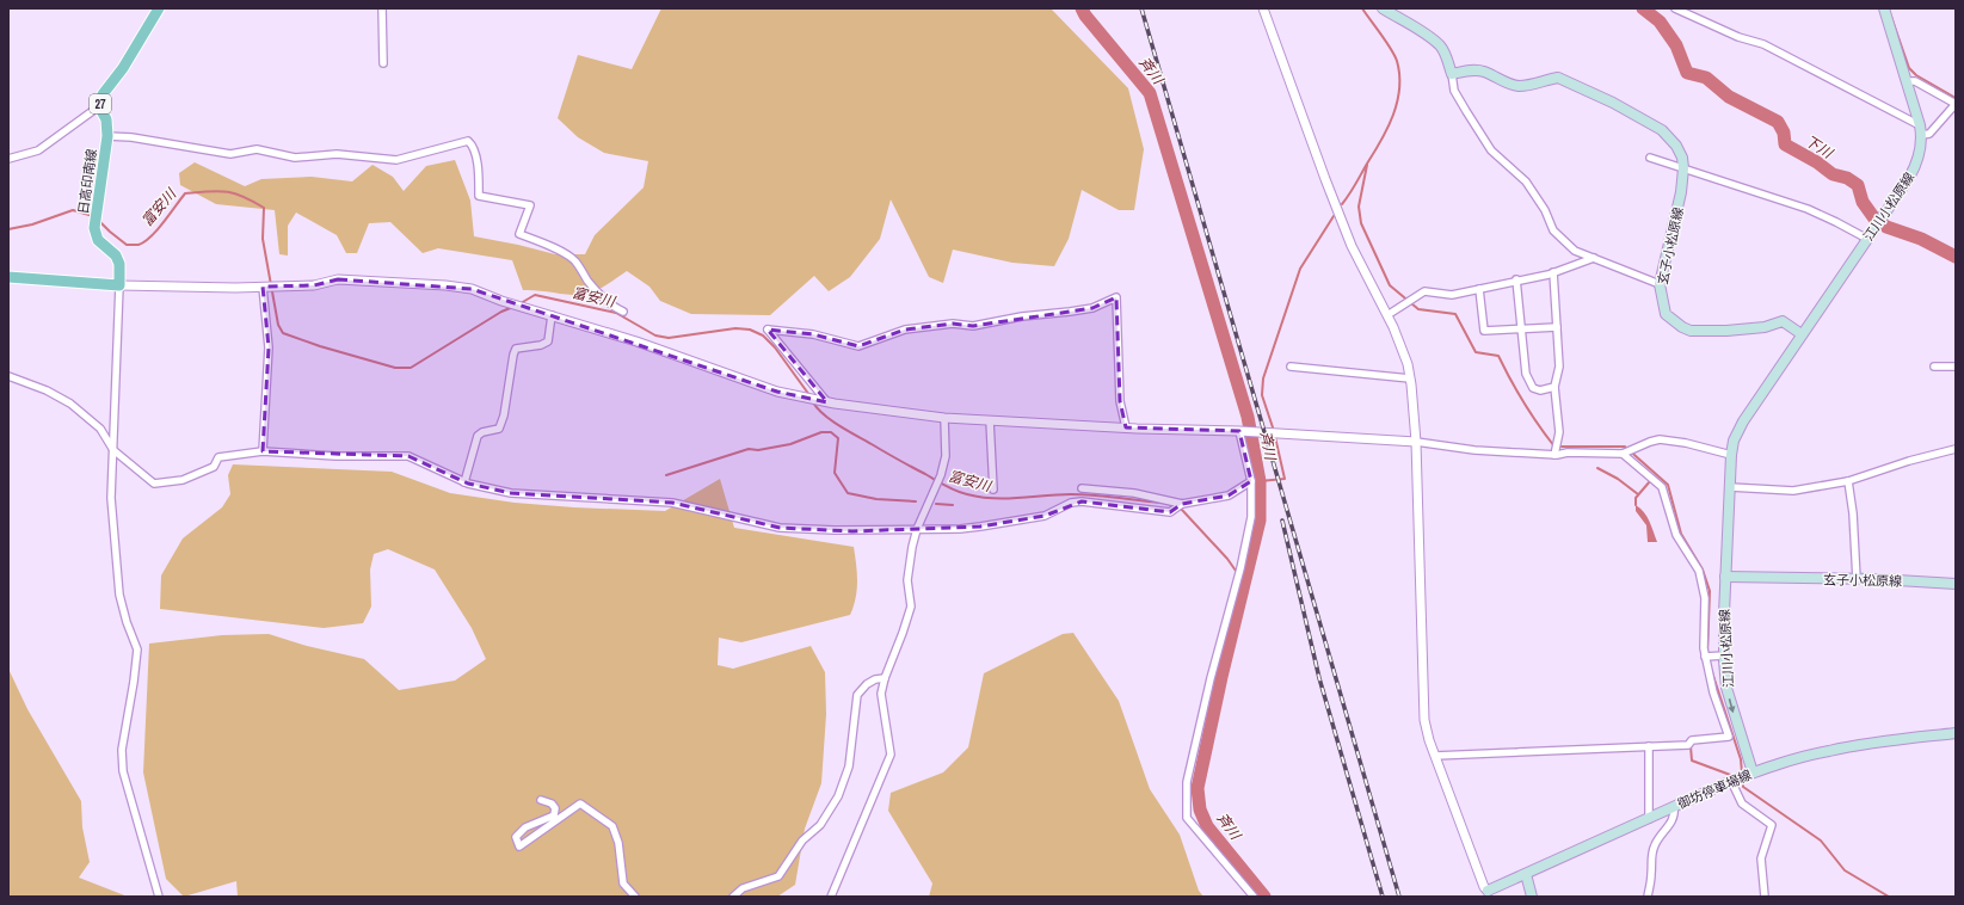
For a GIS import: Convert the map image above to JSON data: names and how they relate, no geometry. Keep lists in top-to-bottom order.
{
  "streets": {
    "main road": [
      "27",
      "日高印南線",
      "江川小松原線",
      "玄子小松原線",
      "御坊停車場線"
    ]
  },
  "crossings": [
    ["27", "日高印南線"],
    ["江川小松原線", "玄子小松原線"],
    ["江川小松原線", "御坊停車場線"]
  ],
  "water": ["斉川", "下川", "富安川"]
}
